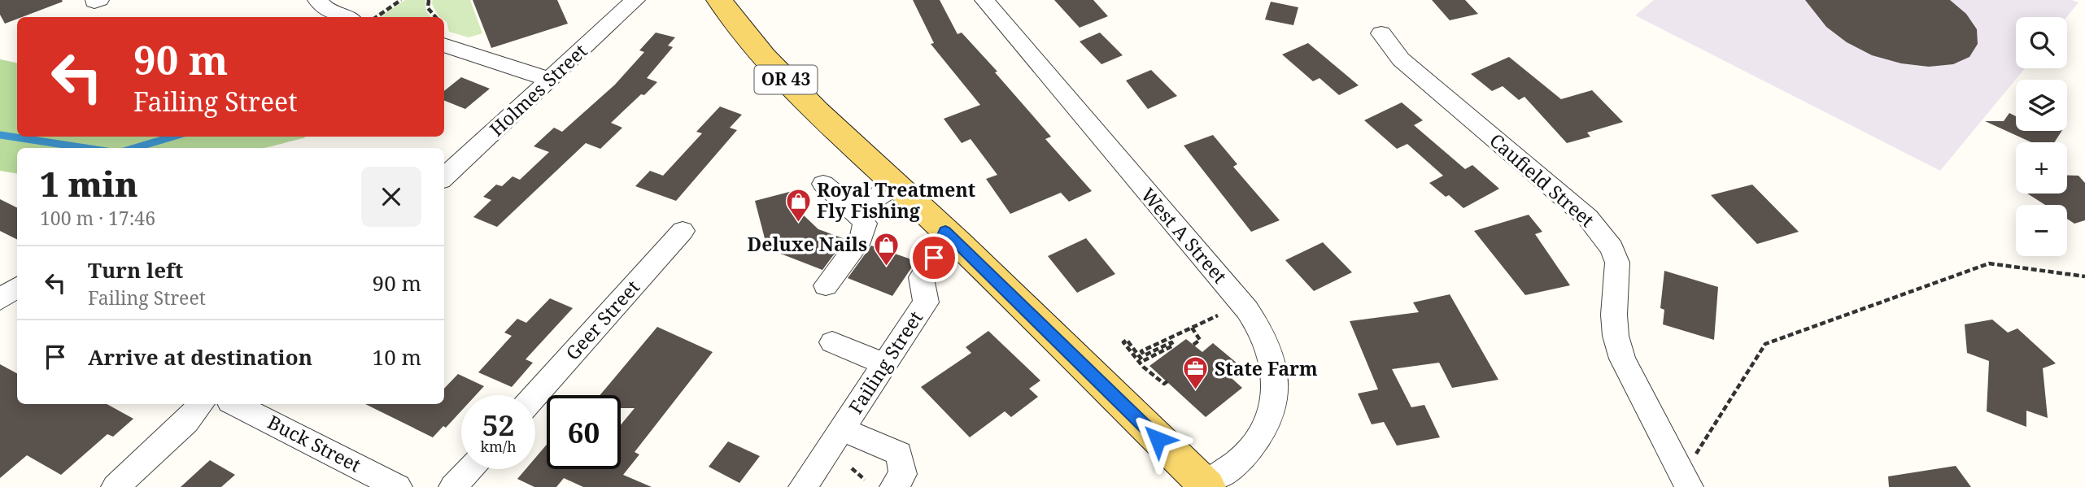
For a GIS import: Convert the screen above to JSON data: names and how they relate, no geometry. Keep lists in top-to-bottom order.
{
  "streets": {
    "main road": ["OR 43"],
    "street": [
      "Holmes Street",
      "Caufield Street",
      "West A Street",
      "Geer Street",
      "Failing Street",
      "Buck Street"
    ]
  },
  "crossings": [
    ["OR 43", "West A Street"],
    ["OR 43", "Failing Street"]
  ],
  "places": {
    "shop": ["Royal Treatment Fly Fishing", "Deluxe Nails"],
    "office": ["State Farm"]
  },
  "page": {
    "map_buttons": ["+", "−"],
    "turn": ["90 m", "Failing Street"],
    "heading": ["1 min", "100 m · 17:46"],
    "list": [
      {
        "name": "Turn left",
        "note": "Failing Street",
        "value": "90 m"
      },
      {
        "name": "Arrive at destination",
        "value": "10 m"
      }
    ],
    "speed": "52 km/h",
    "limit": "60"
  }
}
